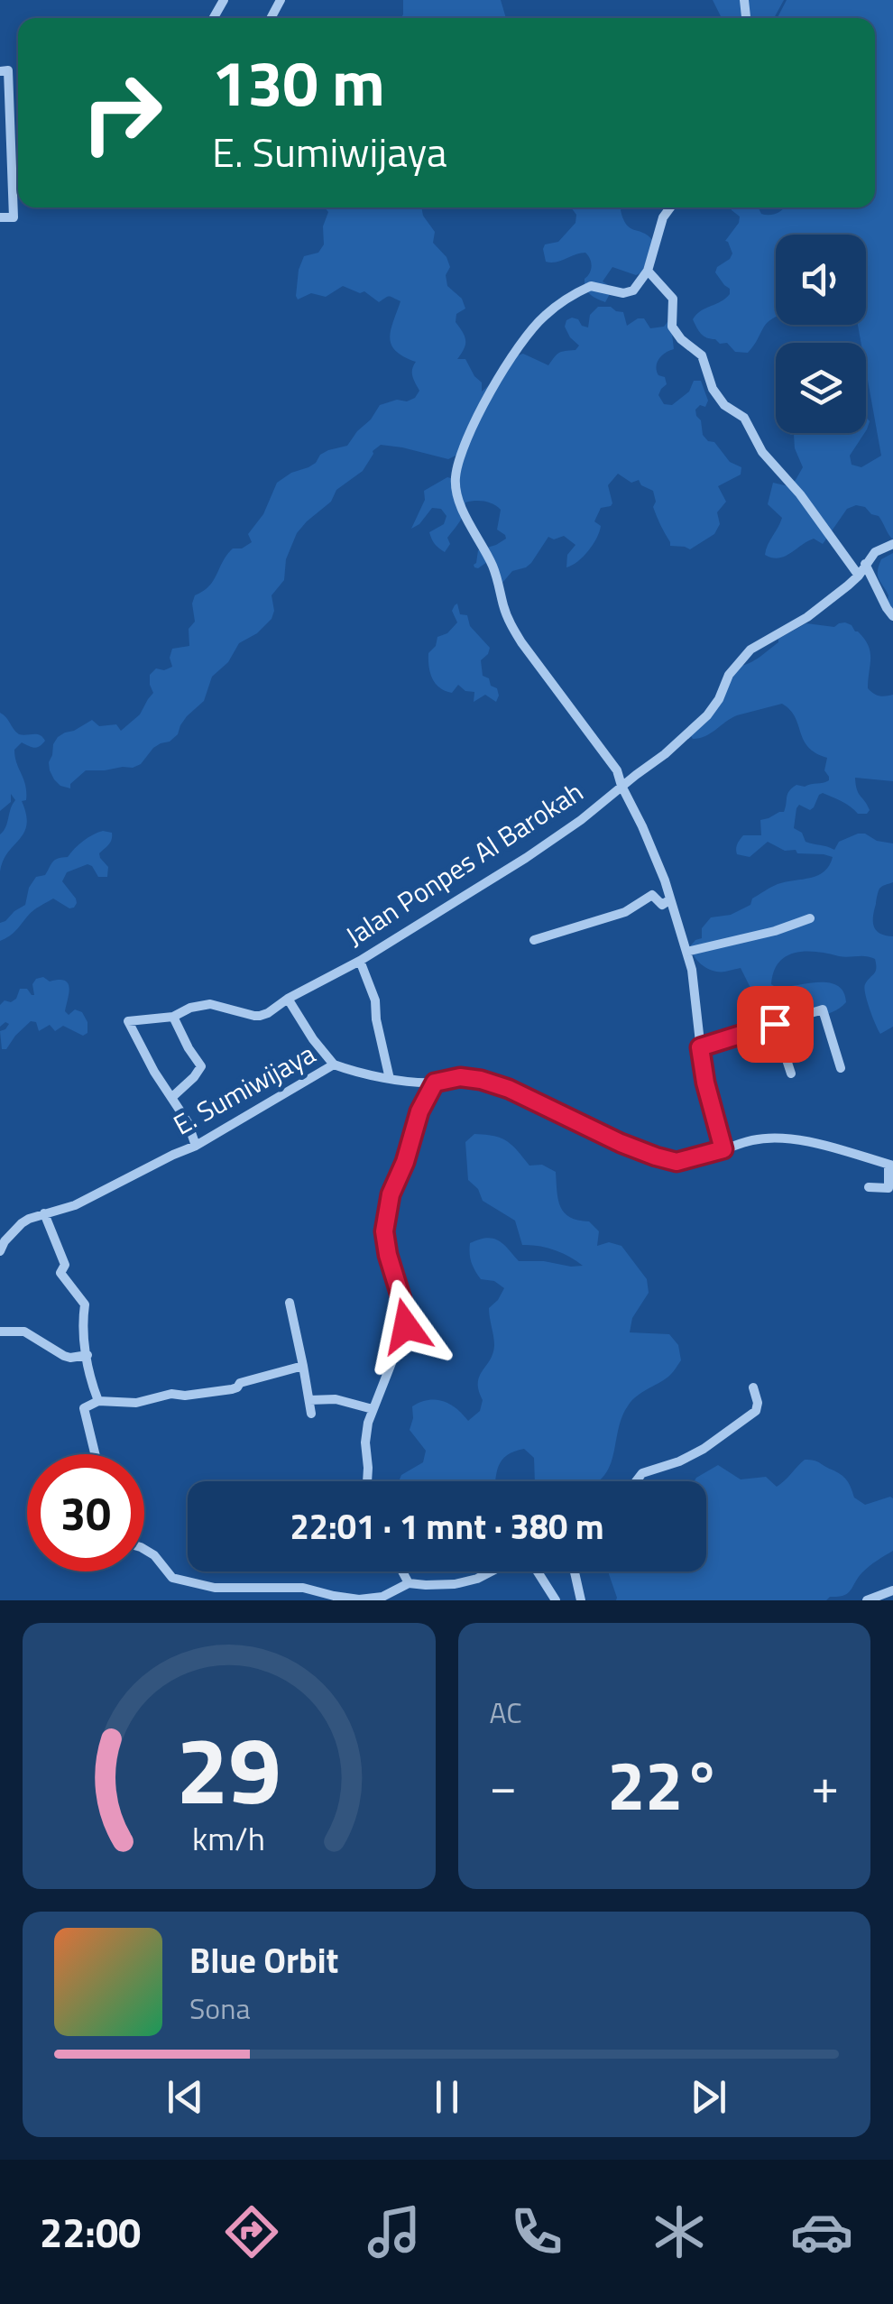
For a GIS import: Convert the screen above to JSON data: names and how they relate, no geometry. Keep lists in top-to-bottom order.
{
  "streets": {
    "street": ["Jalan Ponpes Al Barokah", "E. Sumiwijaya"]
  },
  "page": {
    "turn": ["130 m", "E. Sumiwijaya"],
    "limit": "30",
    "trip": "22:01 · 1 mnt · 380 m",
    "tile": "AC",
    "heat": ["−", "22°", "+"],
    "song": ["Blue Orbit", "Sona"],
    "tabs": "22:00",
    "gauge": ["29", "km/h"]
  }
}
